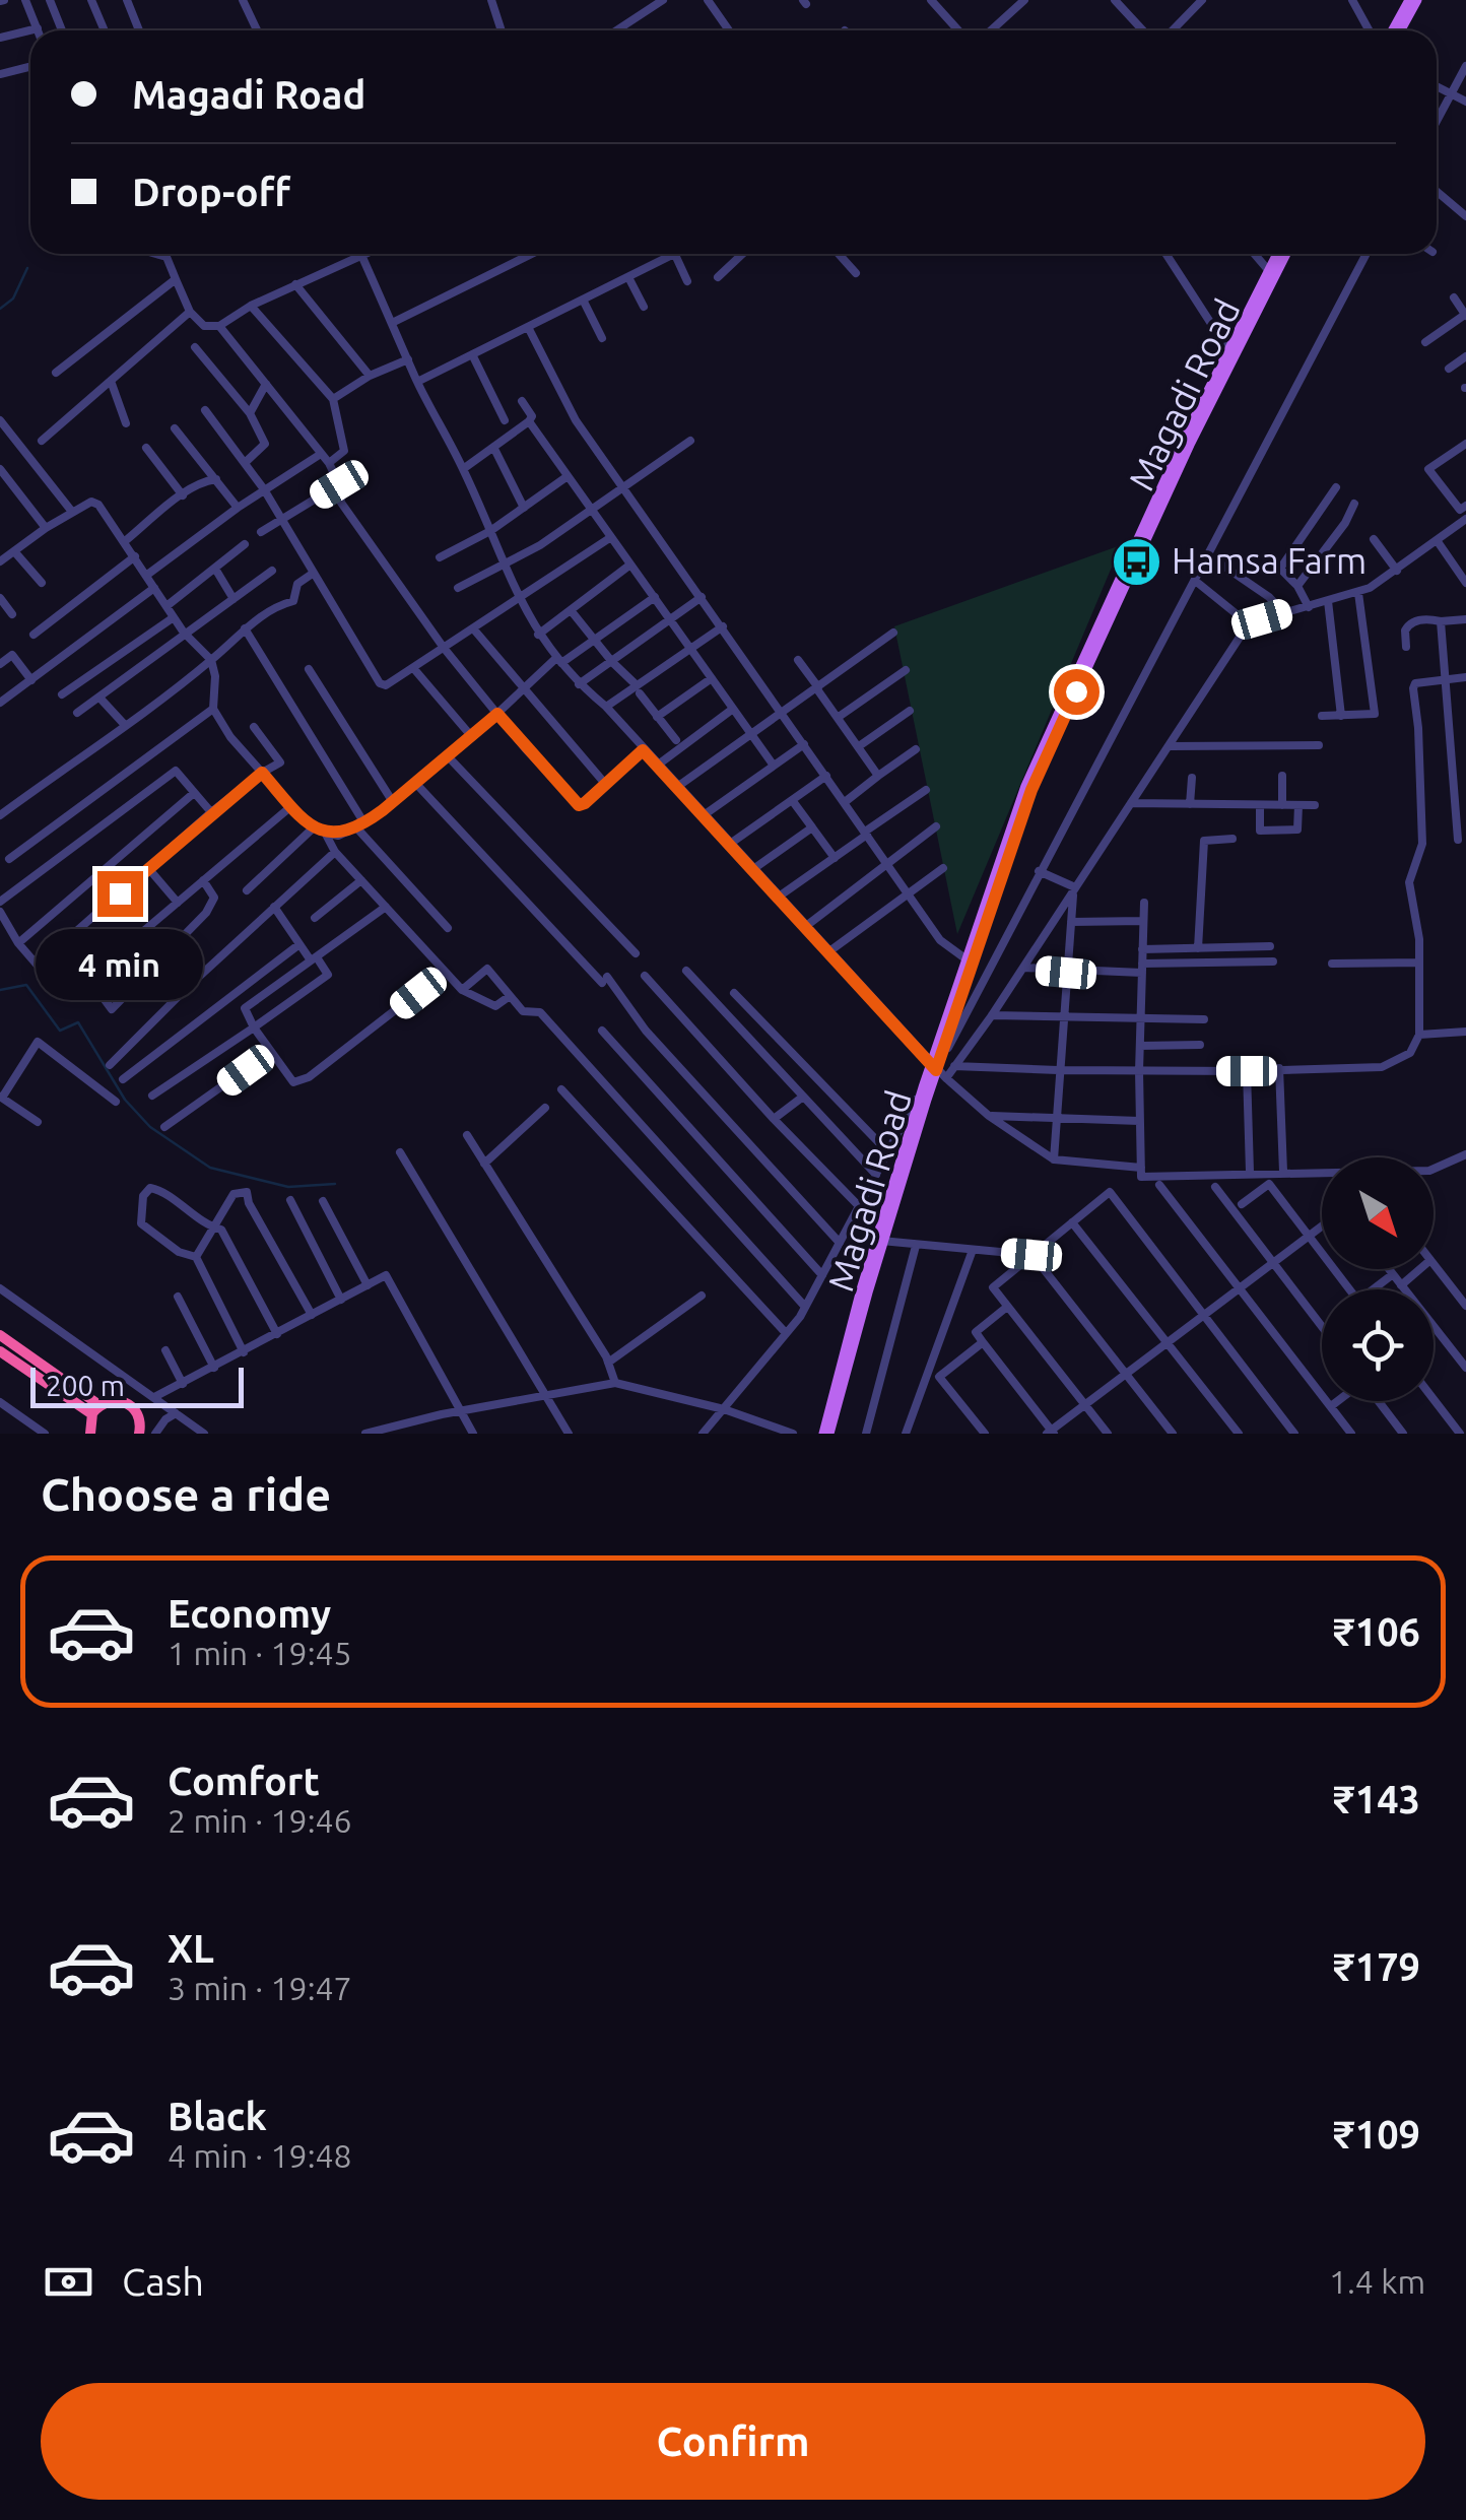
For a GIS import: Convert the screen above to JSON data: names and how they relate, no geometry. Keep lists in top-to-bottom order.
{
  "streets": {
    "main road": ["Magadi Road"]
  },
  "places": {
    "bus stop": ["Hamsa Farm"]
  },
  "scale_bar": "200 m",
  "north": "bottom right",
  "page": {
    "banner": ["Magadi Road", "Drop-off"],
    "bubble": "4 min",
    "scale": "200 m",
    "heading": "Choose a ride",
    "list": [
      {
        "name": "Economy",
        "note": "1 min · 19:45",
        "value": "₹106"
      },
      {
        "name": "Comfort",
        "note": "2 min · 19:46",
        "value": "₹143"
      },
      {
        "name": "XL",
        "note": "3 min · 19:47",
        "value": "₹179"
      },
      {
        "name": "Black",
        "note": "4 min · 19:48",
        "value": "₹109"
      }
    ],
    "pay": ["Cash", "1.4 km"],
    "buttons": "Confirm"
  }
}
